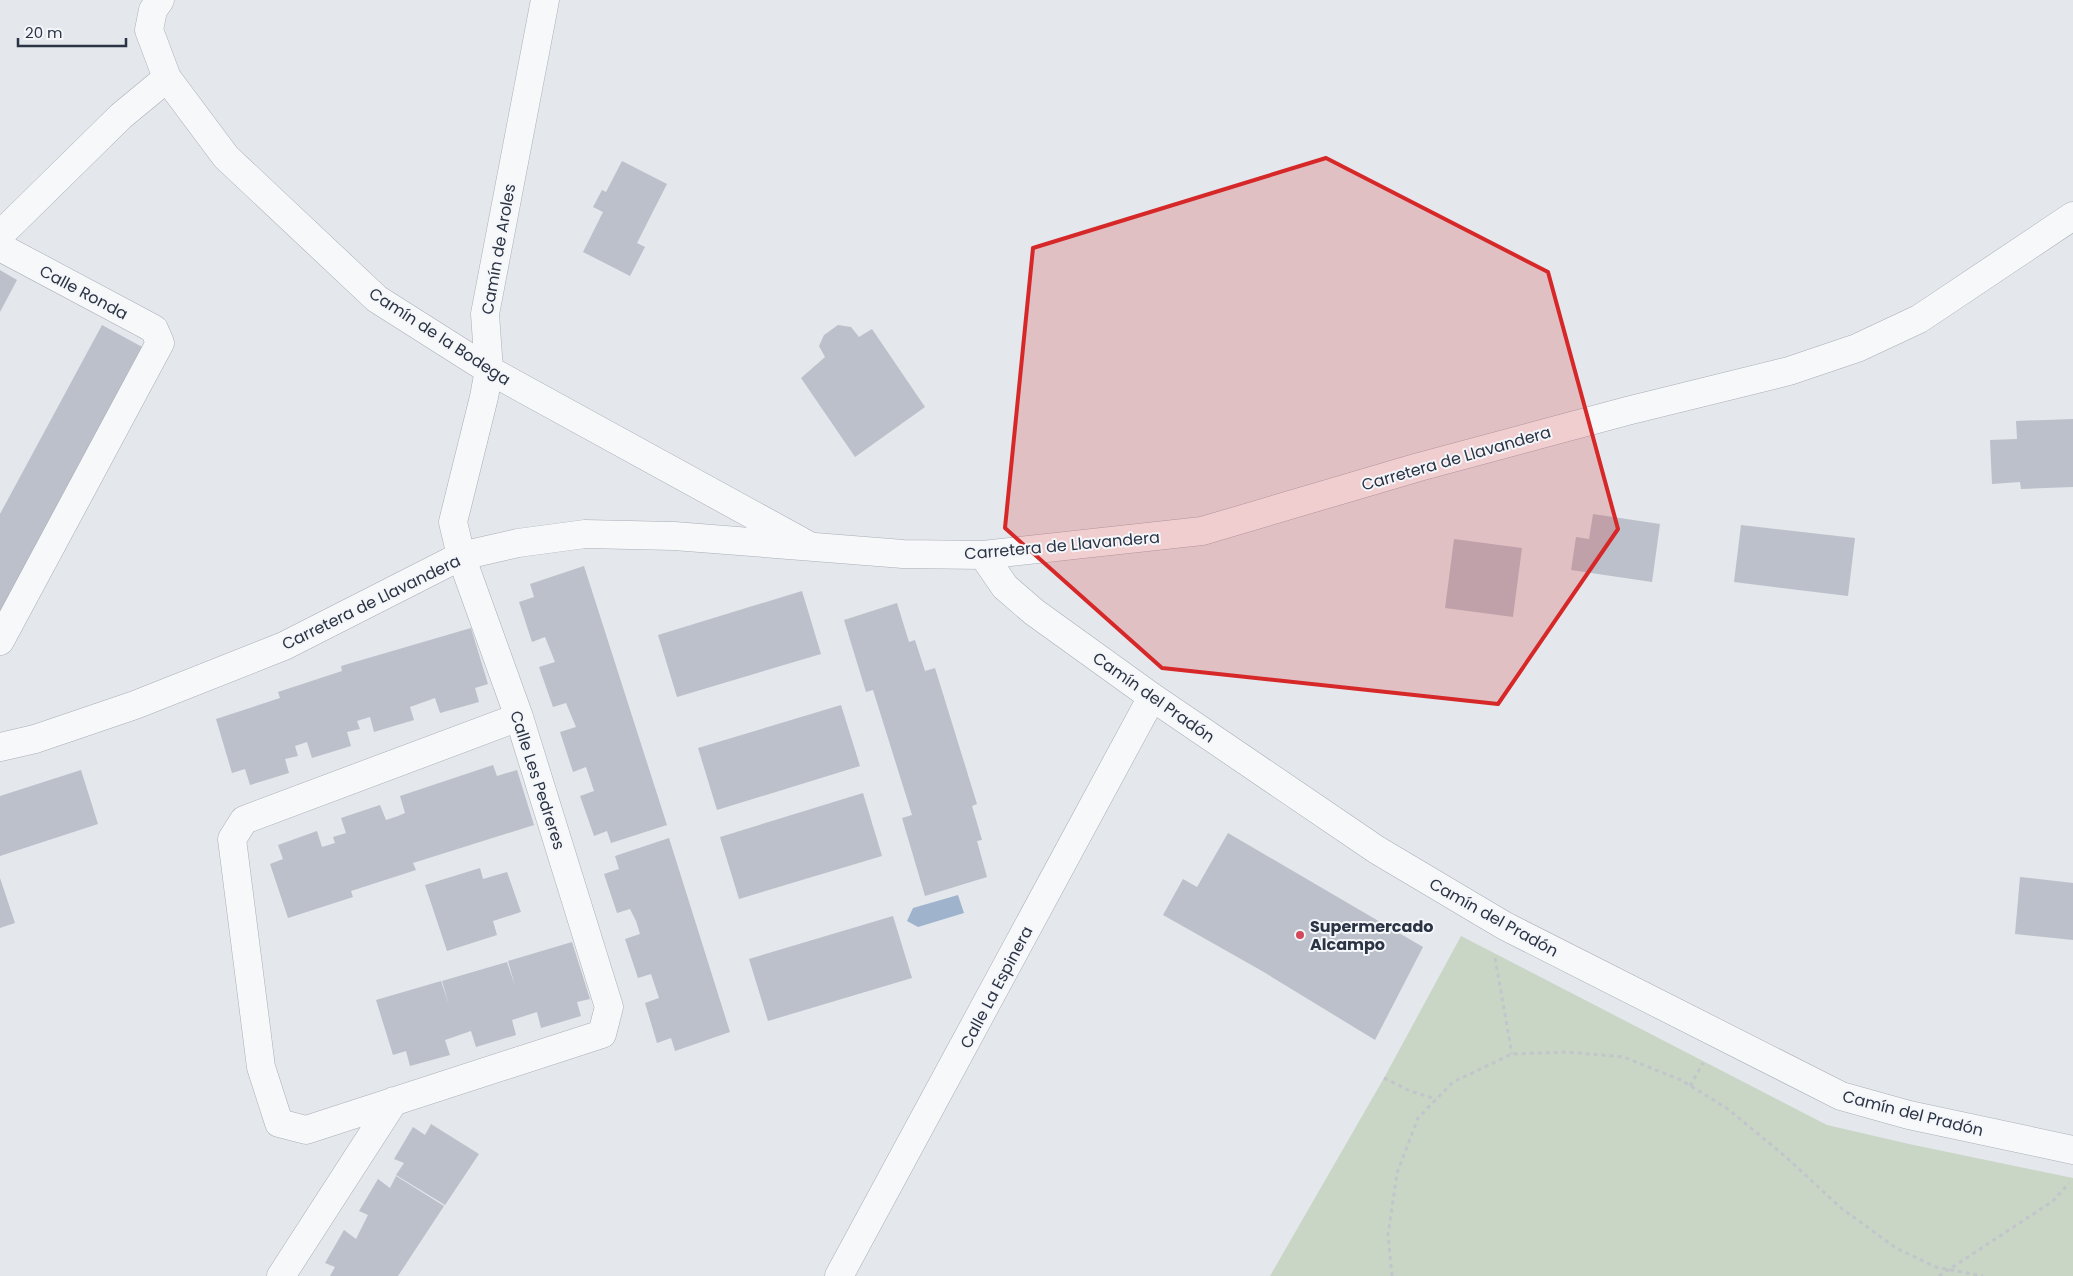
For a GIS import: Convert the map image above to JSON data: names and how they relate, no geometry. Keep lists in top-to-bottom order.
{
  "streets": {
    "street": [
      "Camín de Aroles",
      "Calle Ronda",
      "Camín de la Bodega",
      "Carretera de Llavandera",
      "Camín del Pradón",
      "Calle Les Pedreres",
      "Calle La Espinera"
    ]
  },
  "crossings": [
    ["Camín de Aroles", "Camín de la Bodega"],
    ["Camín de Aroles", "Carretera de Llavandera"],
    ["Camín de Aroles", "Calle Les Pedreres"],
    ["Camín de la Bodega", "Carretera de Llavandera"],
    ["Carretera de Llavandera", "Camín del Pradón"],
    ["Carretera de Llavandera", "Calle Les Pedreres"],
    ["Camín del Pradón", "Calle La Espinera"]
  ],
  "places": ["Supermercado Alcampo"],
  "scale_bar": "20 m"
}
